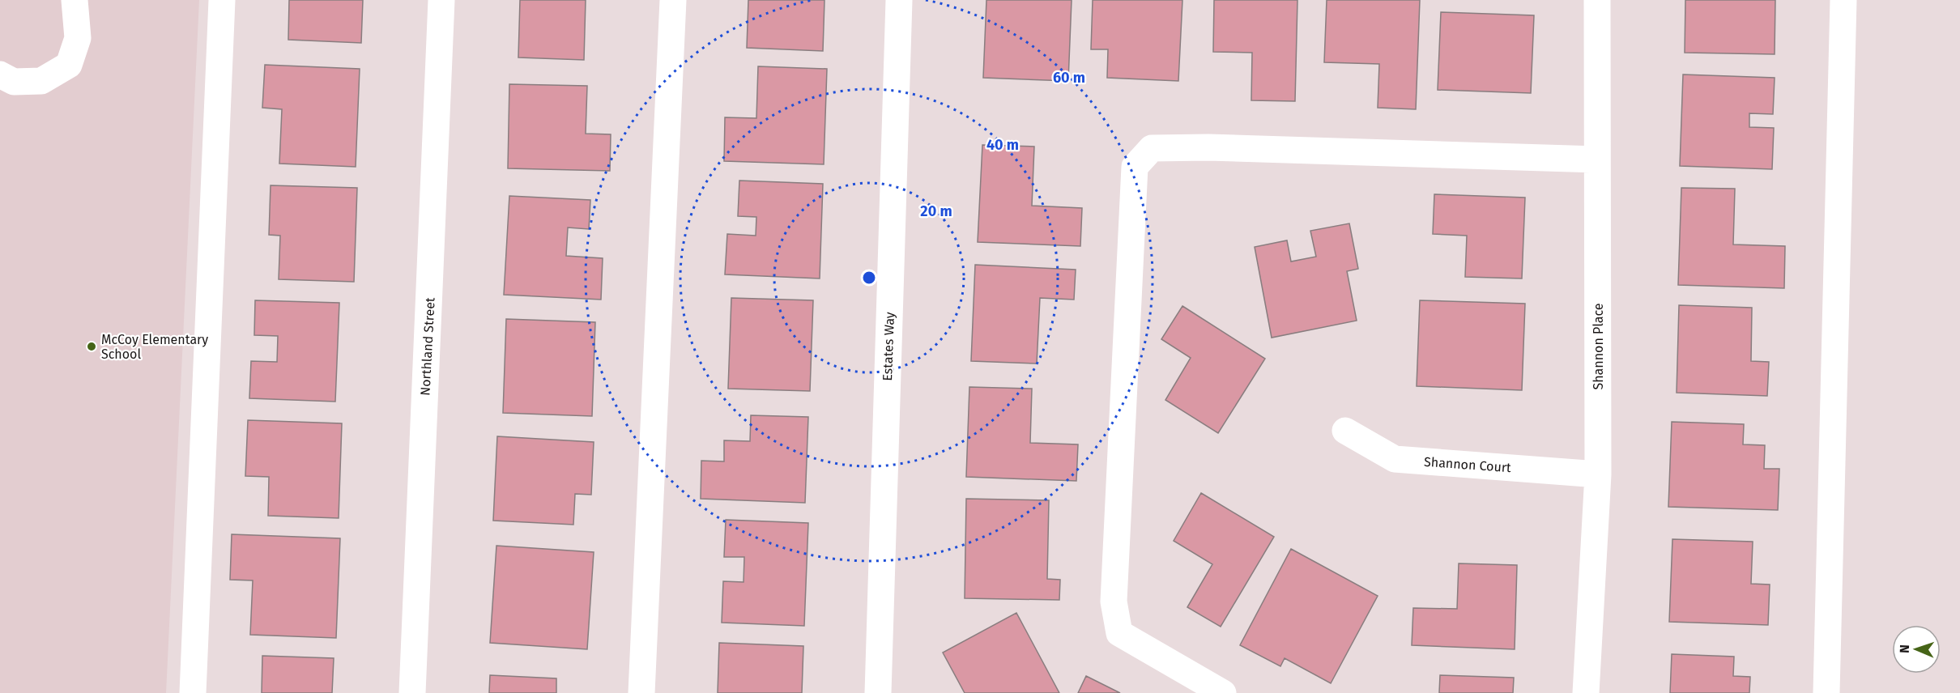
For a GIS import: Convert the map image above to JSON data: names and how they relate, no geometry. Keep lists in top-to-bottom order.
{
  "streets": {
    "street": [
      "Northland Street",
      "Estates Way",
      "Shannon Place",
      "Shannon Court"
    ]
  },
  "crossings": [
    ["Shannon Place", "Shannon Court"]
  ],
  "places": ["McCoy Elementary School"],
  "north": "left",
  "rings": ["60 m", "40 m", "20 m"]
}
